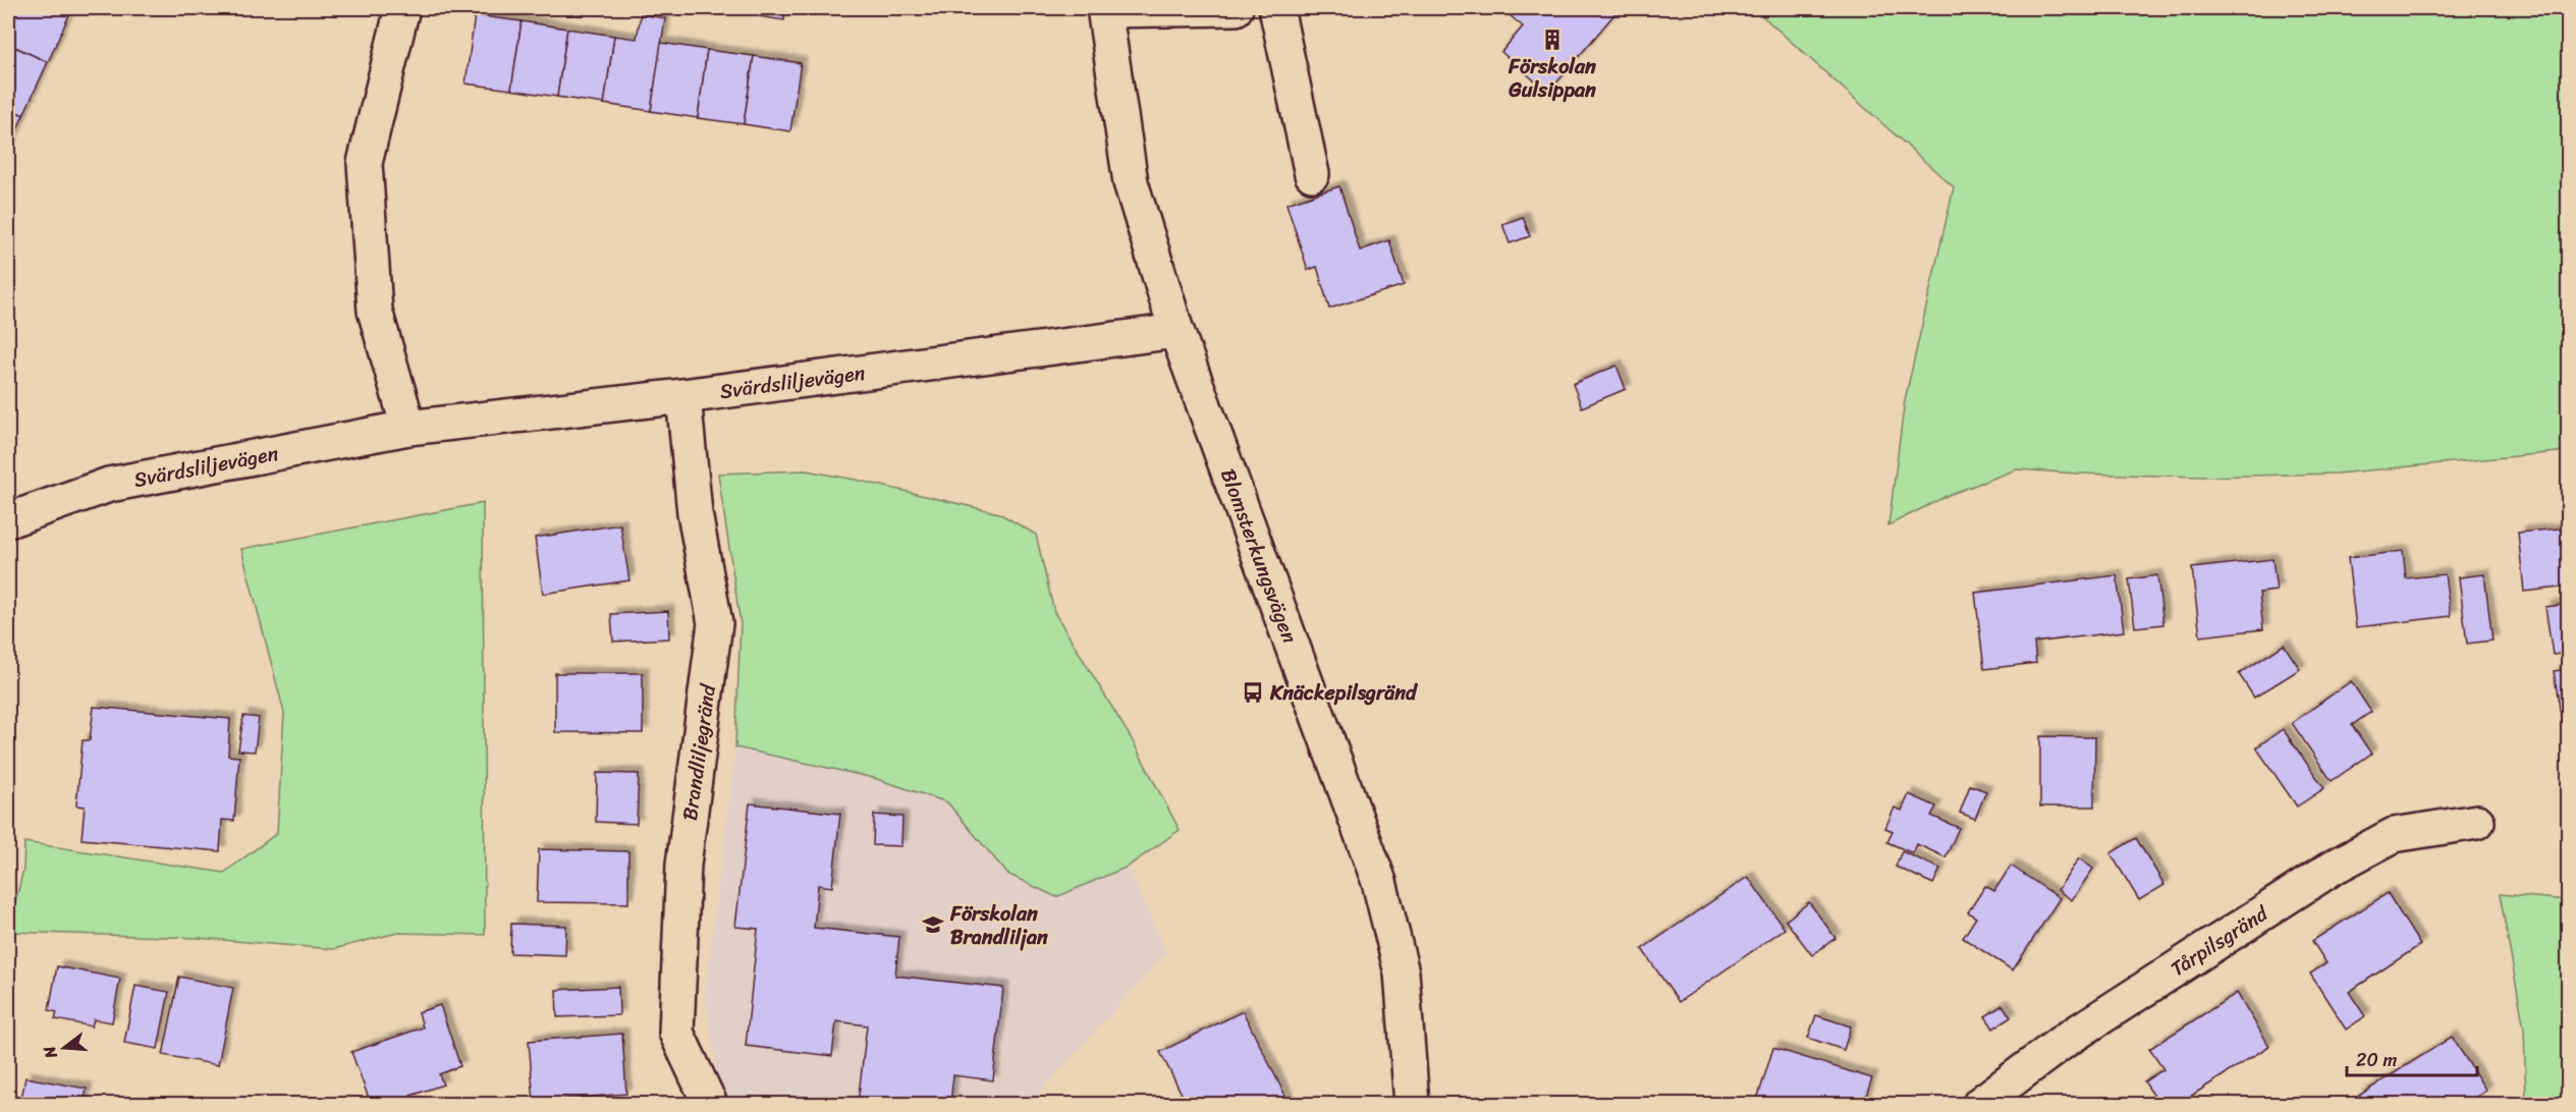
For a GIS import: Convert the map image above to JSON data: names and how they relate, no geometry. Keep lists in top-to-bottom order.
{
  "streets": {
    "street": [
      "Svärdsliljevägen",
      "Blomsterkungsvägen",
      "Brandliljegränd",
      "Tårpilsgränd"
    ]
  },
  "crossings": [
    ["Svärdsliljevägen", "Blomsterkungsvägen"],
    ["Svärdsliljevägen", "Brandliljegränd"]
  ],
  "places": {
    "building": ["Förskolan Gulsippan"],
    "bus stop": ["Knäckepilsgränd"],
    "school or university": ["Förskolan Brandliljan"]
  },
  "scale_bar": "20 m",
  "north": "left"
}
